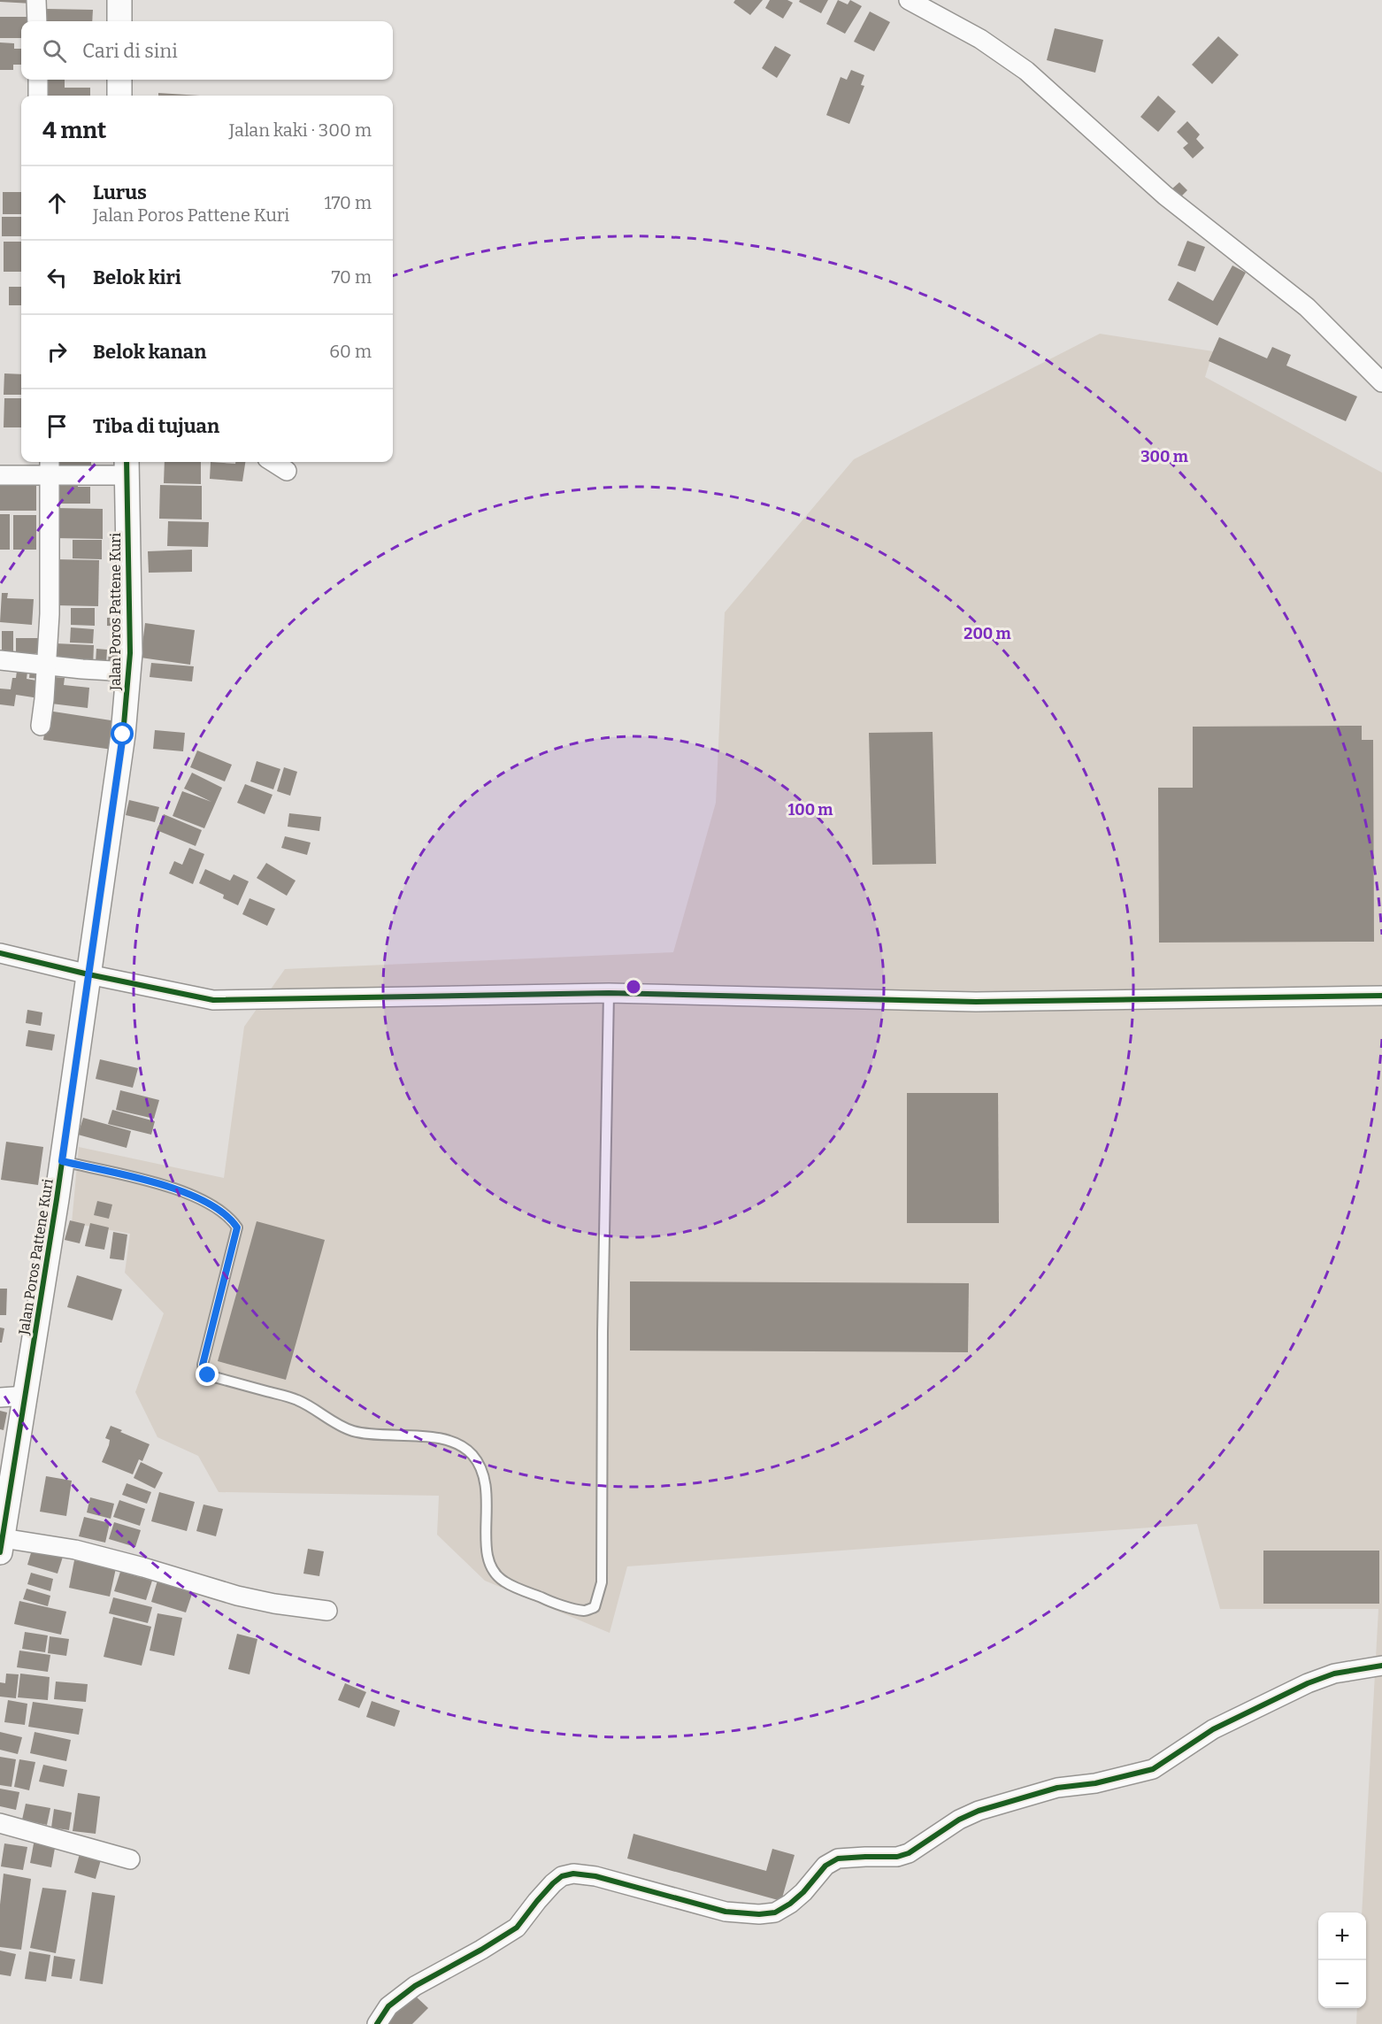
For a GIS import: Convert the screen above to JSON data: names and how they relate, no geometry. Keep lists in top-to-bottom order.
{
  "streets": {
    "street": ["Jalan Poros Pattene Kuri"]
  },
  "page": {
    "search": "Cari di sini",
    "heading": ["4 mnt", "Jalan kaki · 300 m"],
    "list": [
      ["Lurus", "Jalan Poros Pattene Kuri", "170 m"],
      ["Belok kiri", "70 m"],
      ["Belok kanan", "60 m"],
      "Tiba di tujuan"
    ],
    "map_buttons": ["+", "−"]
  },
  "rings": ["300 m", "200 m", "100 m"]
}
